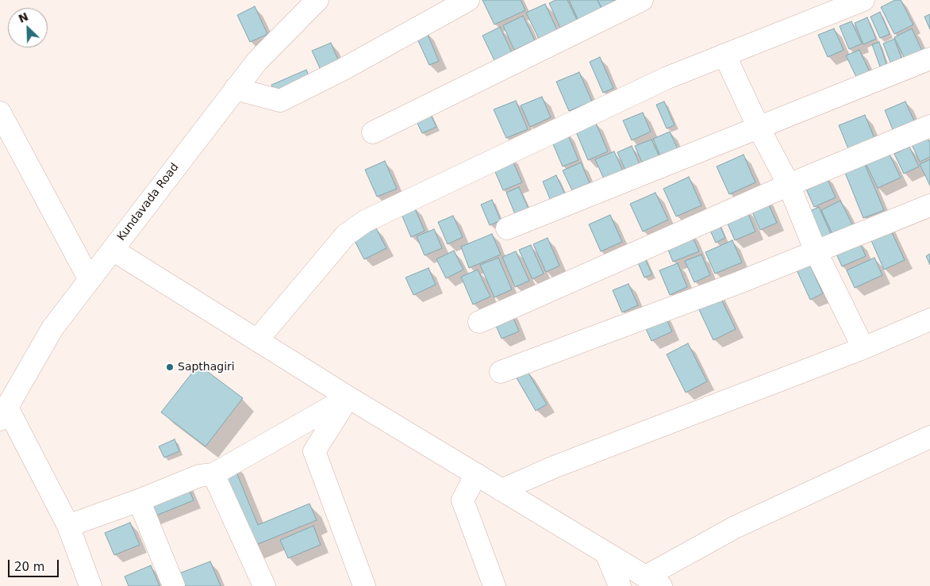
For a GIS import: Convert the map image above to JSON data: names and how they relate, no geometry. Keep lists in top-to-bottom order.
{
  "streets": {
    "street": ["Kundavada Road"]
  },
  "places": ["Sapthagiri"],
  "scale_bar": "20 m",
  "north": "top left"
}
